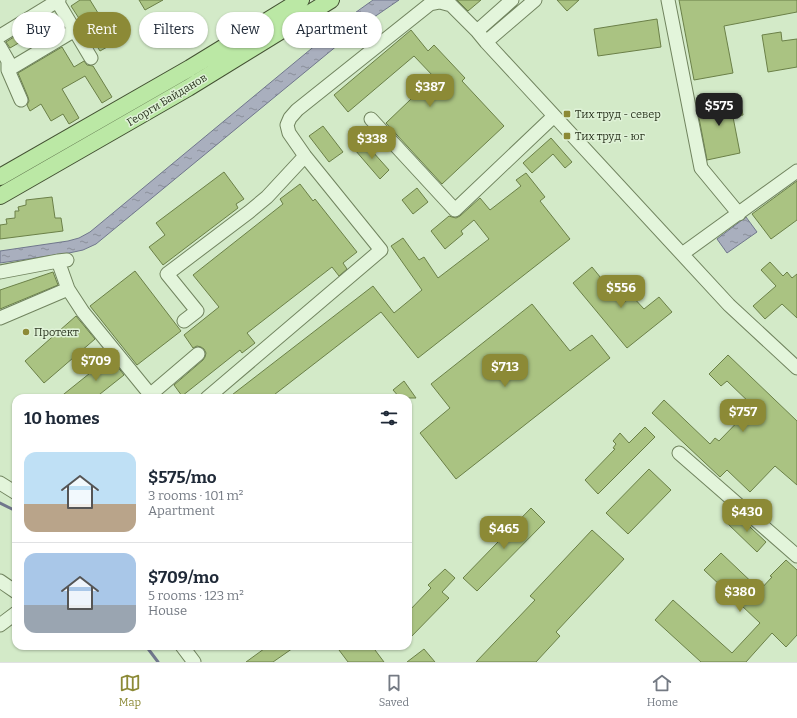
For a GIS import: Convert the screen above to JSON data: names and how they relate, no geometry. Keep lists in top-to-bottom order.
{
  "streets": {
    "main road": ["Георги Байданов"]
  },
  "places": {
    "transit": ["Тих труд - север", "Тих труд - юг"],
    "other": ["Протект"]
  },
  "page": {
    "chip": [
      "Buy",
      "Rent",
      "Filters",
      "New",
      "Apartment"
    ],
    "price": [
      "$387",
      "$575",
      "$338",
      "$556",
      "$709",
      "$713",
      "$757",
      "$430",
      "$465",
      "$380"
    ],
    "heading": "10 homes",
    "list": [
      {
        "name": "$575/mo",
        "note": "3 rooms · 101 m² · Apartment"
      },
      {
        "name": "$709/mo",
        "note": "5 rooms · 123 m² · House"
      }
    ],
    "tabs": ["Map", "Saved", "Home"]
  }
}
